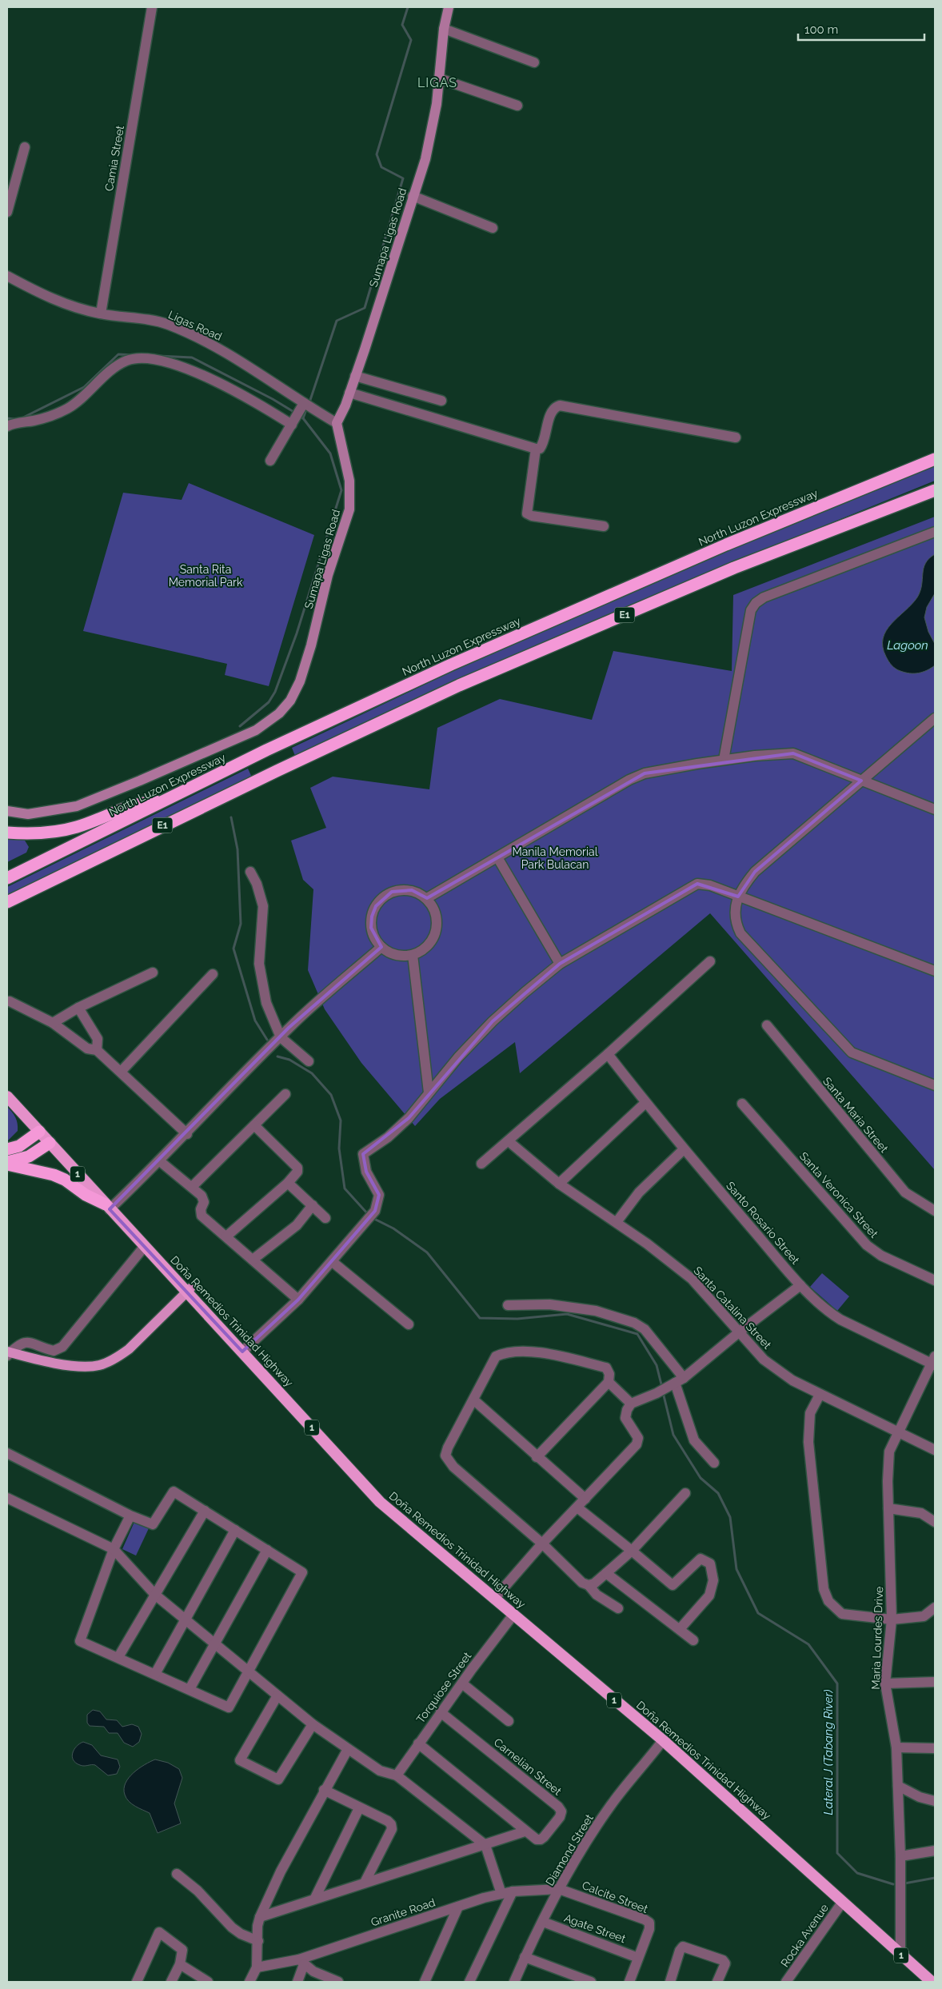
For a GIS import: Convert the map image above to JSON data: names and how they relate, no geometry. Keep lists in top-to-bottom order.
{
  "streets": {
    "highway": [
      "North Luzon Expressway",
      "E1",
      "1",
      "Doña Remedios Trinidad Highway"
    ],
    "main road": ["Sumapa Ligas Road"],
    "street": [
      "Camia Street",
      "Ligas Road",
      "Santa Maria Street",
      "Santa Veronica Street",
      "Santo Rosario Street",
      "Santa Catalina Street",
      "Maria Lourdes Drive",
      "Torquiose Street",
      "Carnelian Street",
      "Diamond Street",
      "Calcite Street",
      "Granite Road",
      "Agate Street",
      "Rocka Avenue"
    ]
  },
  "crossings": [
    ["Camia Street", "Ligas Road"],
    ["Sumapa Ligas Road", "Ligas Road"],
    ["Santo Rosario Street", "Maria Lourdes Drive"],
    ["Santa Catalina Street", "Maria Lourdes Drive"],
    ["Doña Remedios Trinidad Highway", "Maria Lourdes Drive"],
    ["Doña Remedios Trinidad Highway", "Torquiose Street"],
    ["Doña Remedios Trinidad Highway", "Diamond Street"],
    ["Doña Remedios Trinidad Highway", "Rocka Avenue"],
    ["Torquiose Street", "Carnelian Street"],
    ["Diamond Street", "Calcite Street"],
    ["Diamond Street", "Granite Road"],
    ["Diamond Street", "Agate Street"],
    ["Calcite Street", "Granite Road"],
    ["Calcite Street", "Agate Street"]
  ],
  "districts": ["LIGAS"],
  "water": ["Lagoon", "Lateral J (Tabang River)"],
  "parks": ["Santa Rita Memorial Park", "Manila Memorial Park Bulacan"],
  "scale_bar": "100 m"
}
